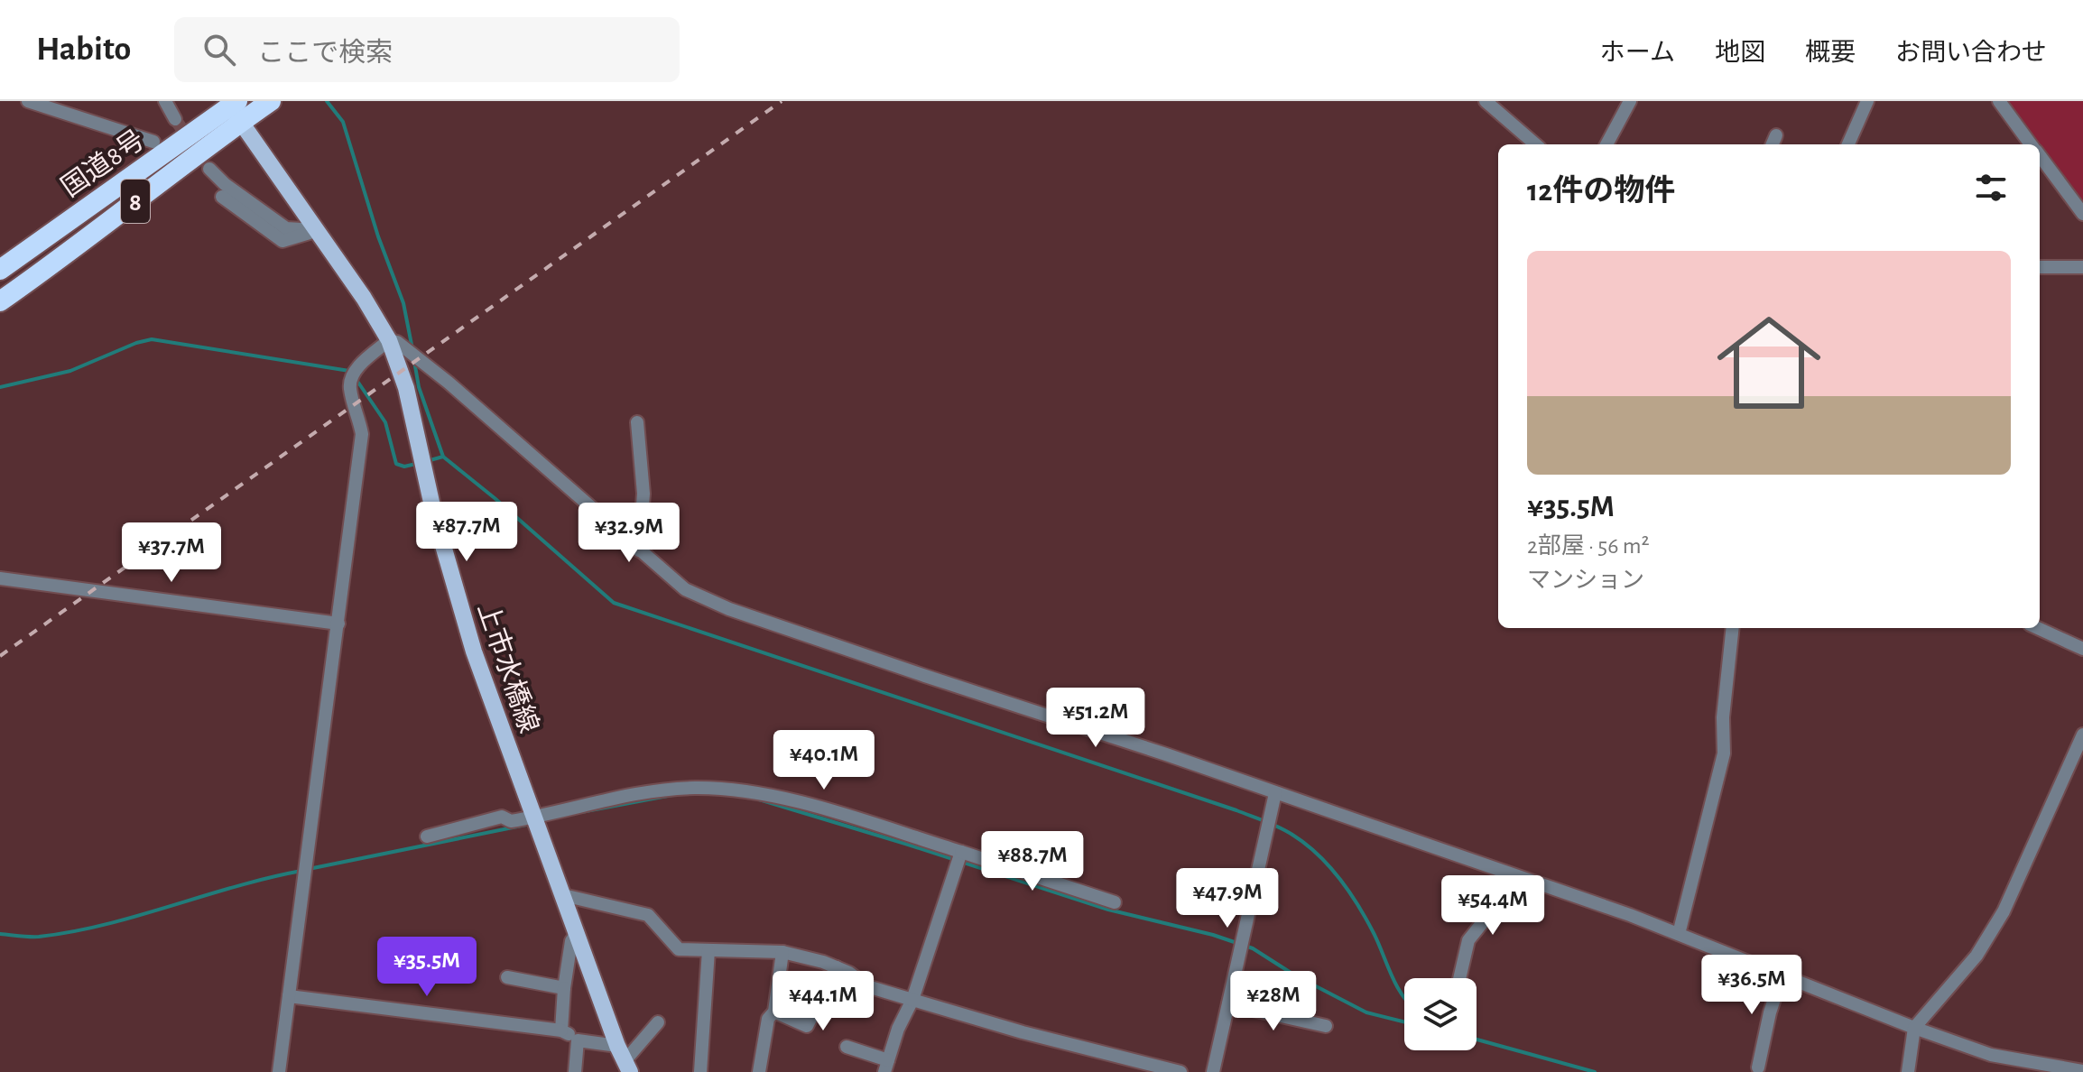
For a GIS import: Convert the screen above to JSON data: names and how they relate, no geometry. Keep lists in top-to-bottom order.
{
  "streets": {
    "highway": ["国道8号", "8"],
    "main road": ["上市水橋線"]
  },
  "crossings": [
    ["国道8号", "上市水橋線"]
  ],
  "page": {
    "header": "Habito",
    "search": "ここで検索",
    "nav": [
      "ホーム",
      "地図",
      "概要",
      "お問い合わせ"
    ],
    "heading": "12件の物件",
    "list": [
      {
        "name": "¥35.5M",
        "note": "2部屋 · 56 m² · マンション"
      }
    ],
    "price": [
      "¥87.7M",
      "¥32.9M",
      "¥37.7M",
      "¥51.2M",
      "¥40.1M",
      "¥88.7M",
      "¥47.9M",
      "¥54.4M",
      "¥35.5M",
      "¥36.5M",
      "¥44.1M",
      "¥28M"
    ]
  }
}
